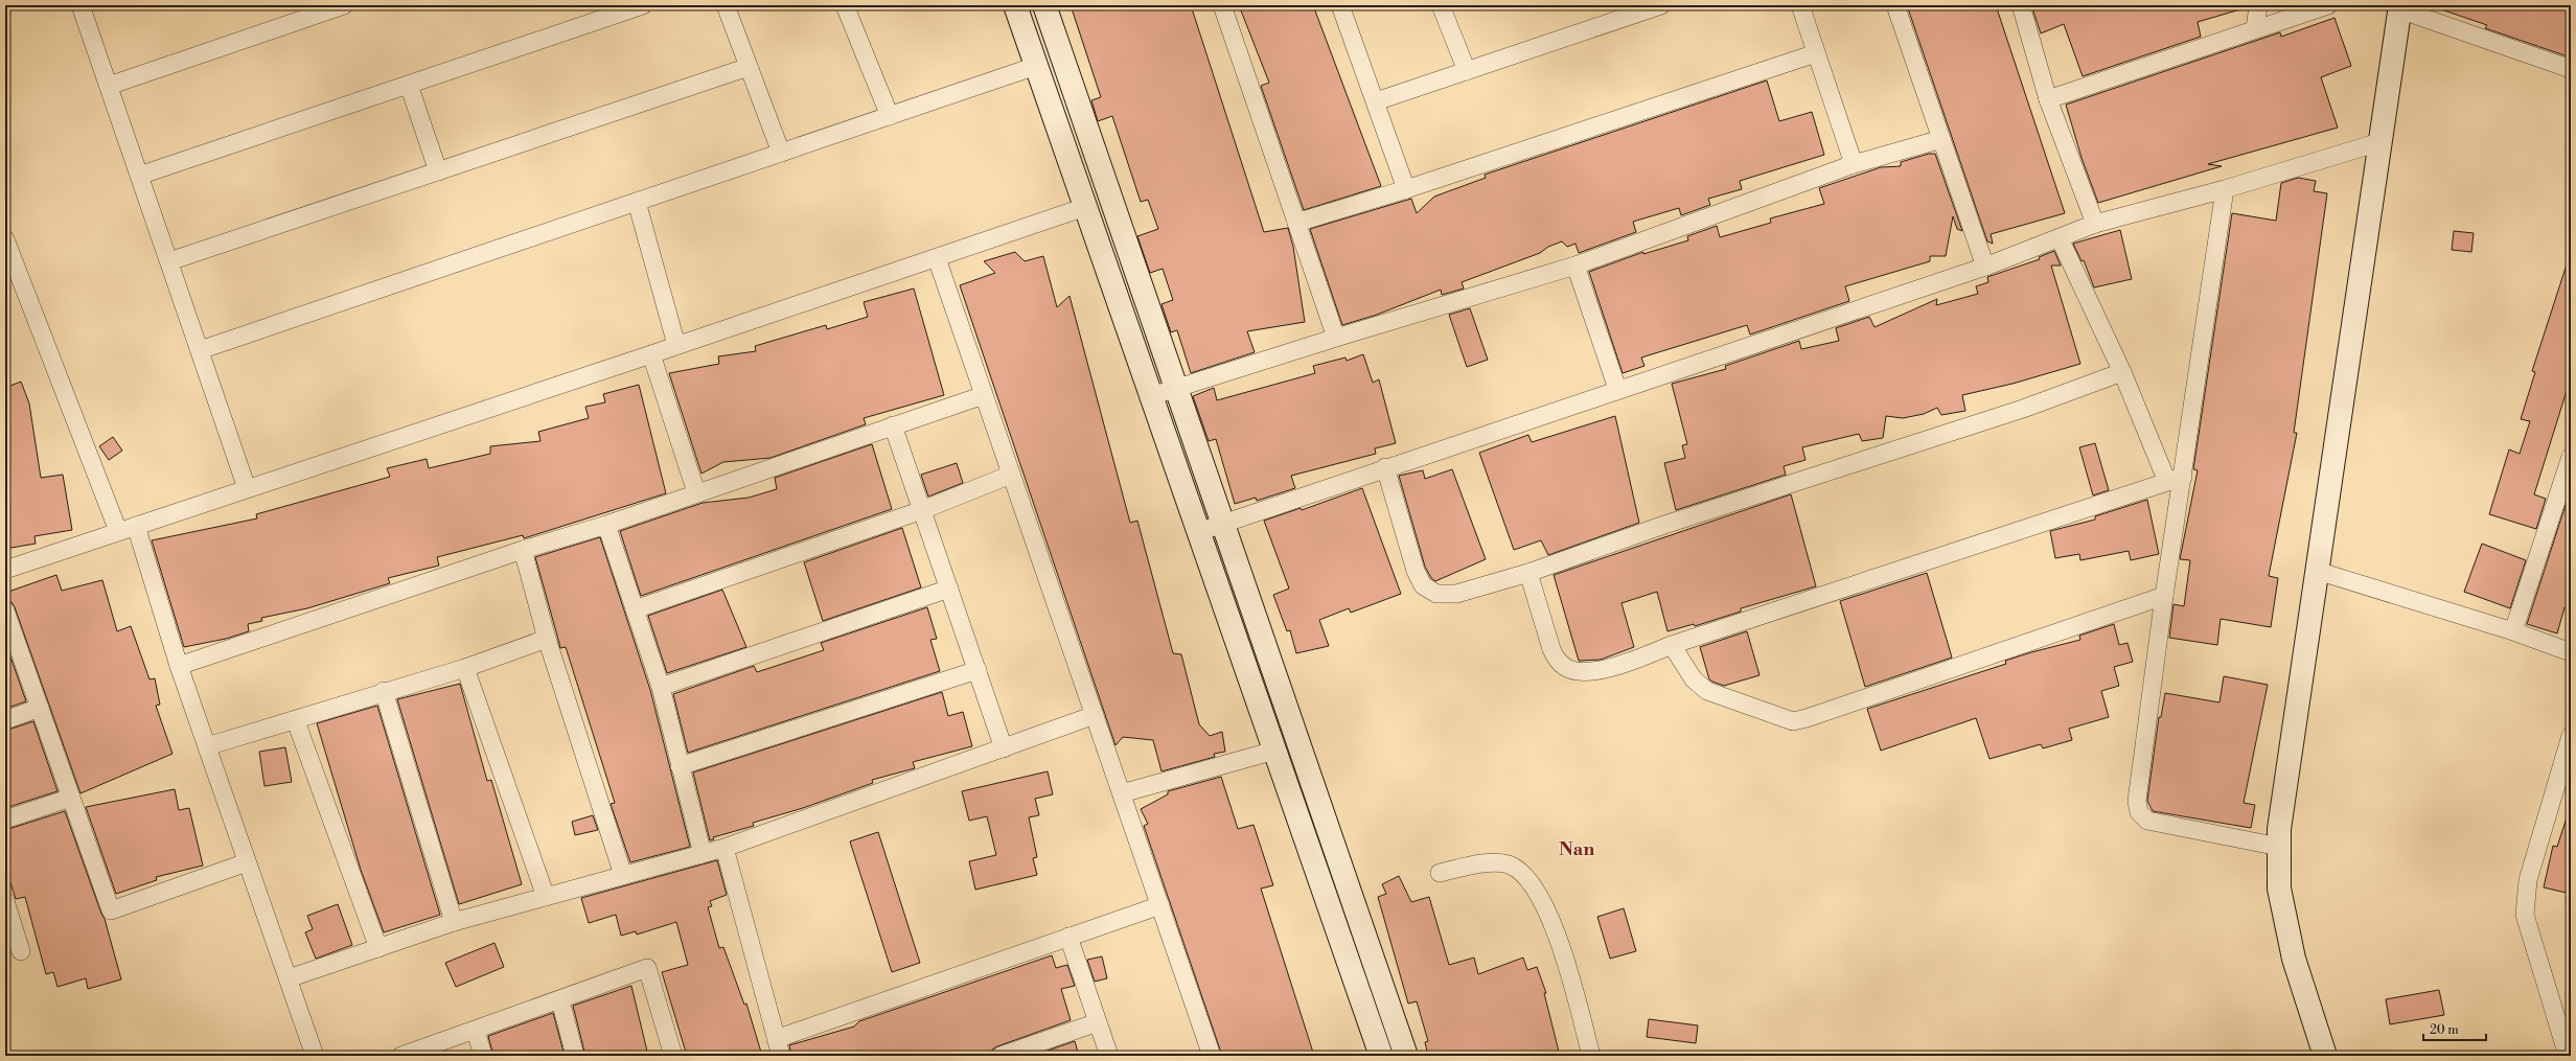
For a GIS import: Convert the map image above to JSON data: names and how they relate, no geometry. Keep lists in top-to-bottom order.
{
  "districts": ["Nan"],
  "scale_bar": "20 m"
}
